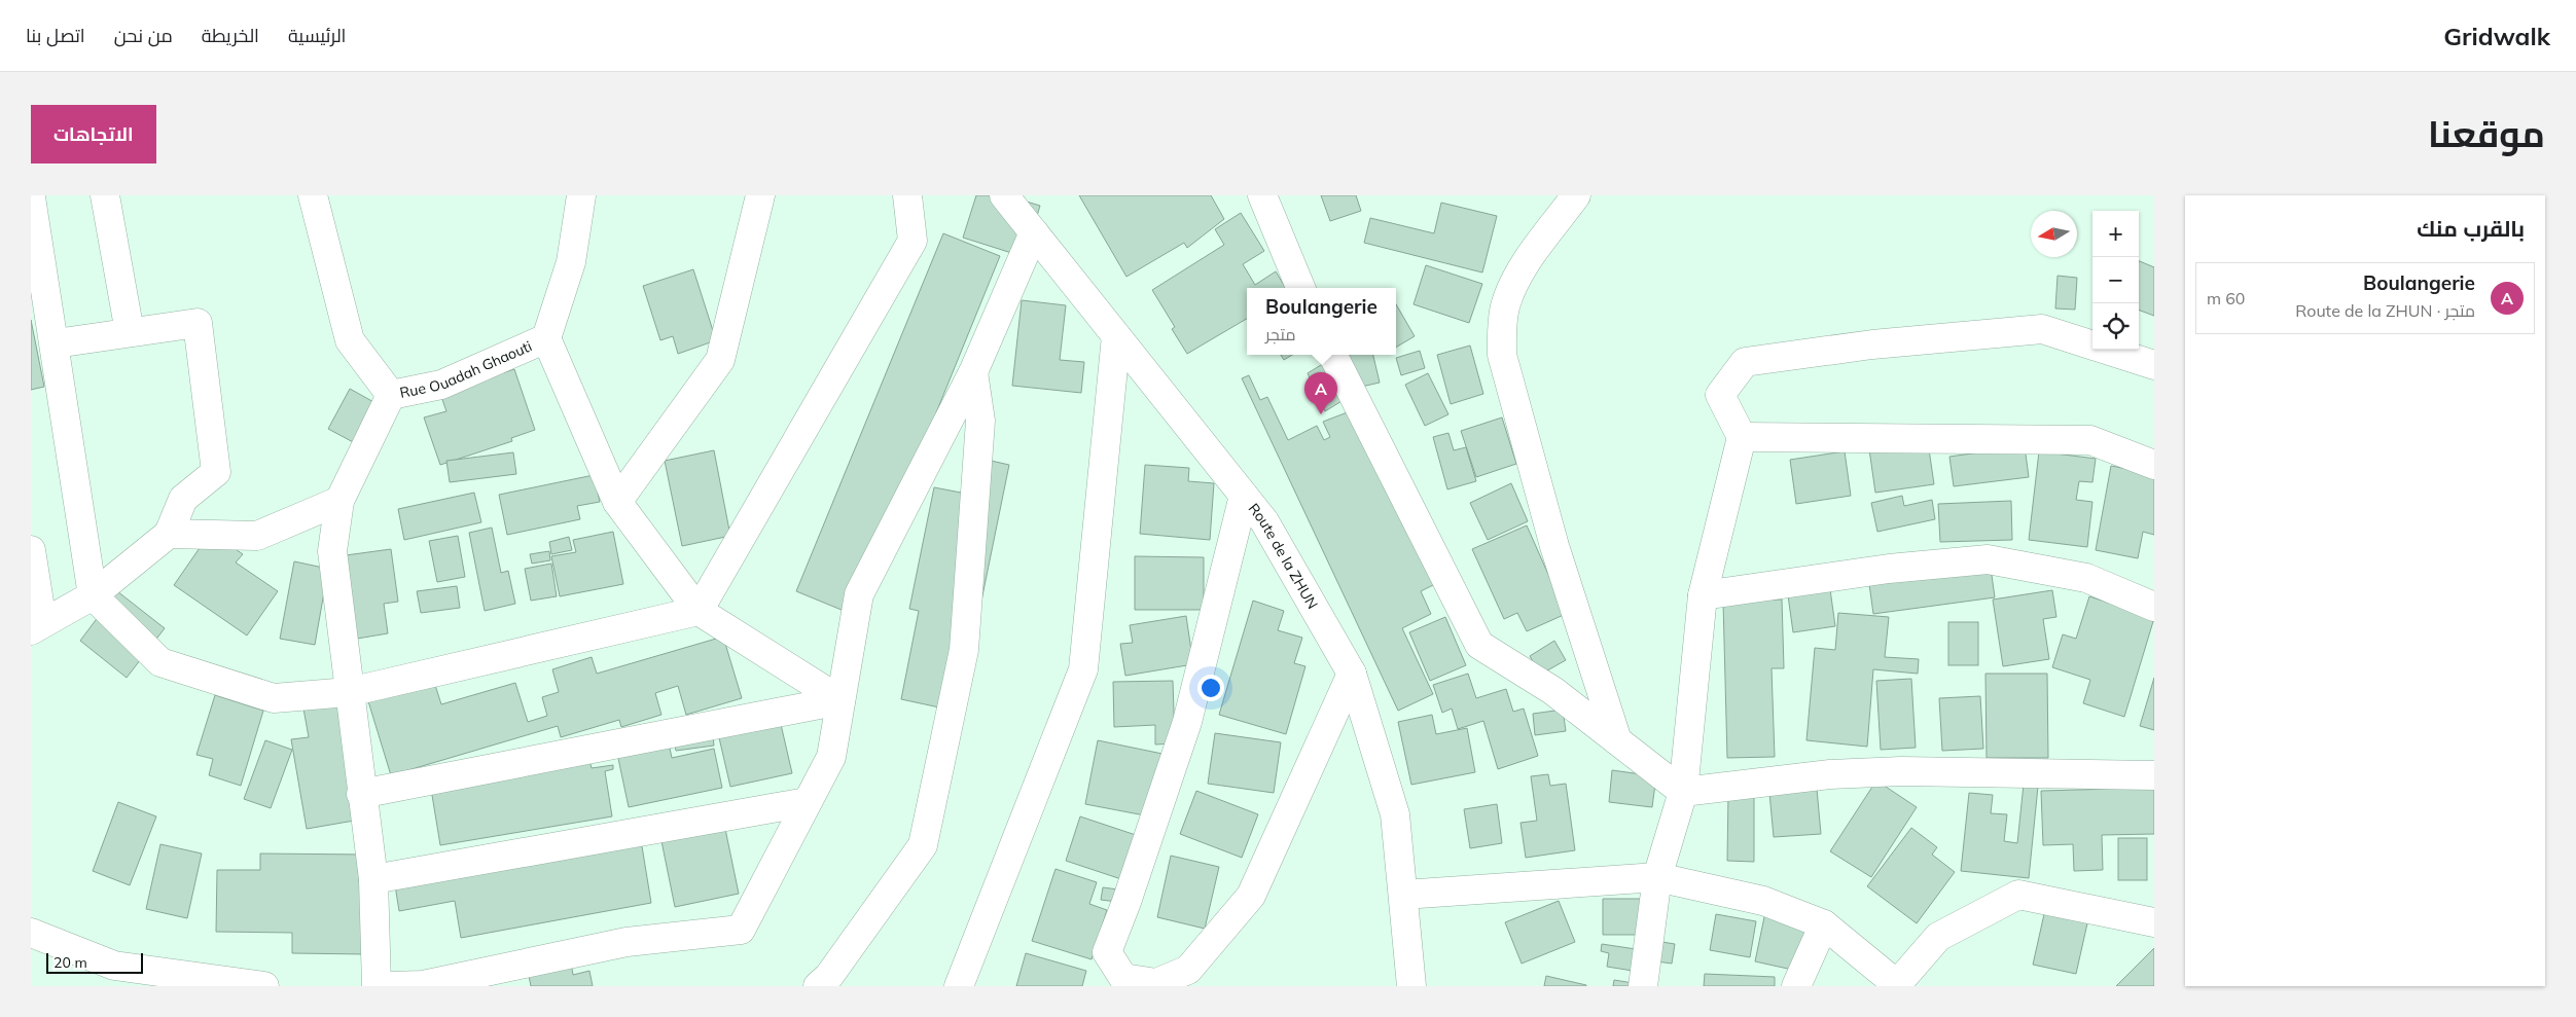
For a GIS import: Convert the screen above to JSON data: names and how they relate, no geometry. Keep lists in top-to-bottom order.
{
  "streets": {
    "street": ["Rue Ouadah Ghaouti", "Route de la ZHUN"]
  },
  "scale_bar": "20 m",
  "north": "left",
  "page": {
    "header": "Gridwalk",
    "nav": [
      "الرئيسية",
      "الخريطة",
      "من نحن",
      "اتصل بنا"
    ],
    "title": "موقعنا",
    "buttons": "الاتجاهات",
    "heading": "بالقرب منك",
    "map_buttons": ["+", "−"],
    "list": [
      {
        "mark": "A",
        "name": "Boulangerie",
        "note": "متجر · Route de la ZHUN",
        "value": "60 m"
      }
    ],
    "popup": ["Boulangerie", "متجر"],
    "pins": "A",
    "scale": "20 m"
  }
}
